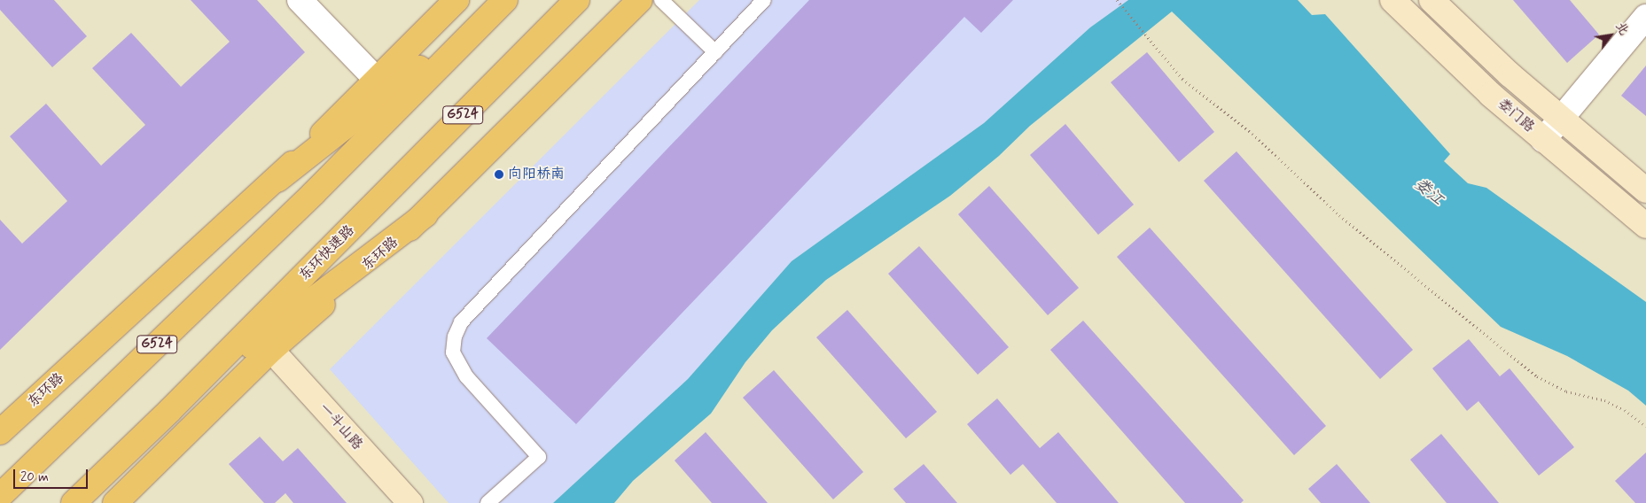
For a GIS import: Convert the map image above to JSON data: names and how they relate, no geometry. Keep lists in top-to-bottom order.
{
  "streets": {
    "main road": [
      "G524",
      "娄门路",
      "东环快速路",
      "东环路",
      "一斗山路"
    ]
  },
  "crossings": [
    ["东环路", "一斗山路"]
  ],
  "water": ["娄江"],
  "places": ["向阳桥南"],
  "scale_bar": "20 m",
  "north": "top right"
}
